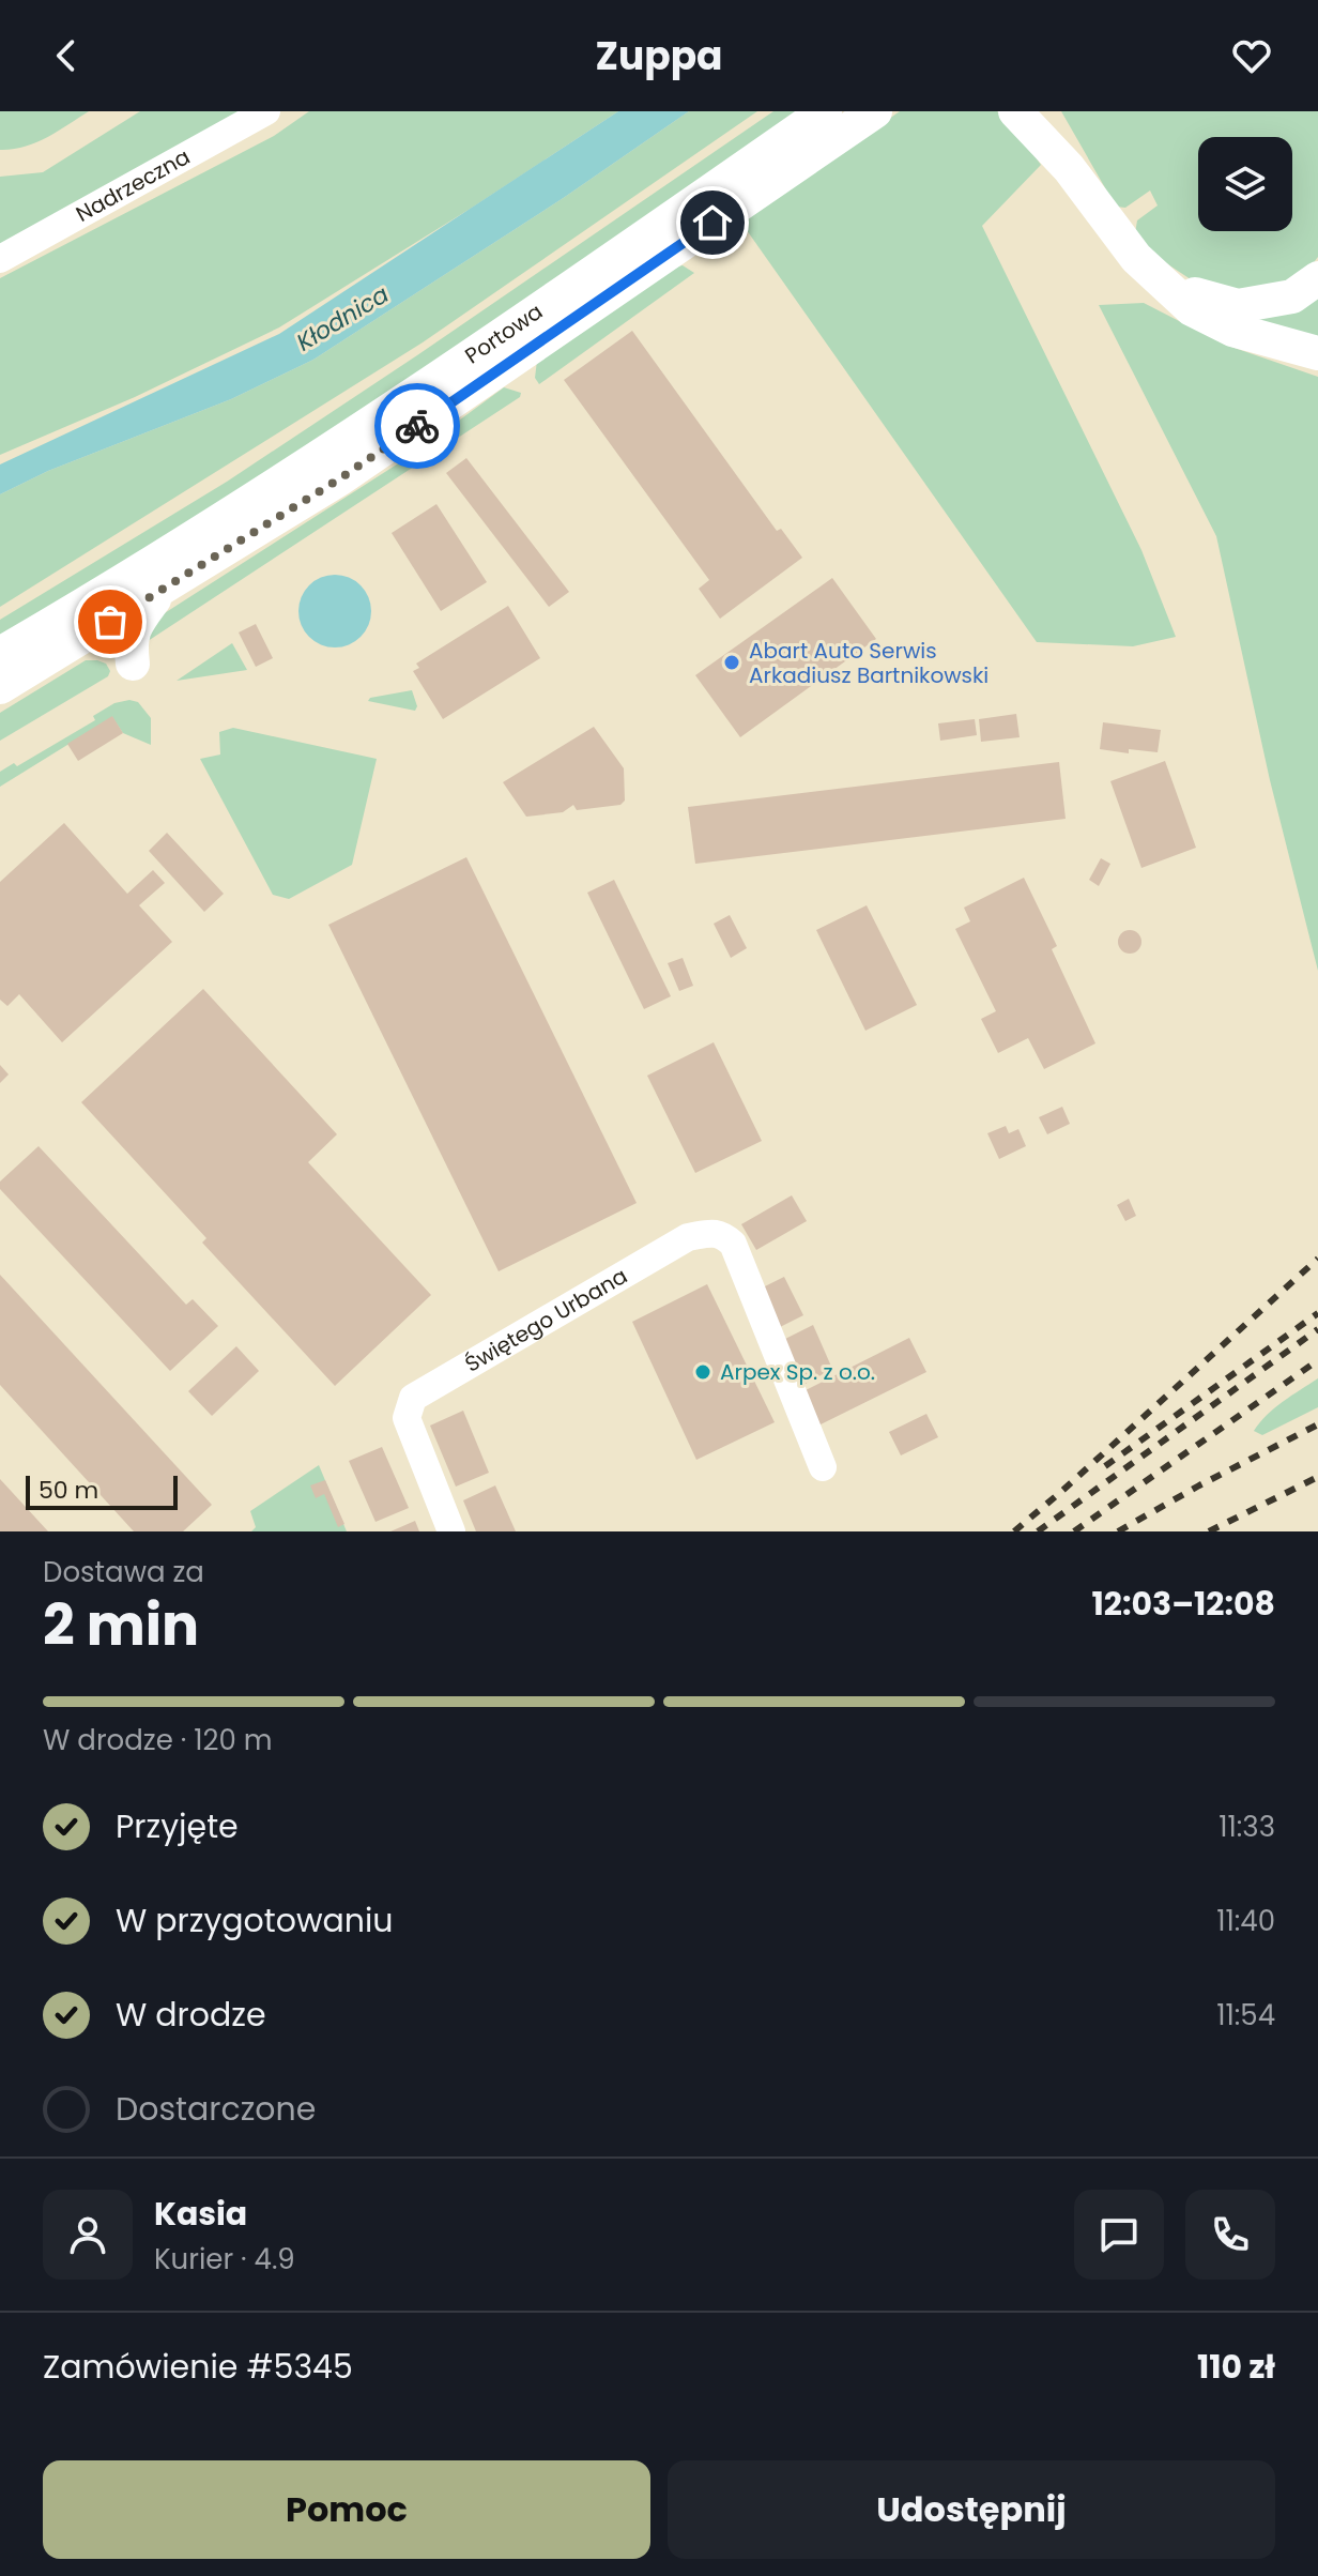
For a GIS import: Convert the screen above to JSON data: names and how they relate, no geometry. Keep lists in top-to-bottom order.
{
  "streets": {
    "main road": ["Portowa"],
    "street": ["Nadrzeczna", "Świętego Urbana"]
  },
  "water": ["Kłodnica"],
  "places": ["Abart Auto Serwis Arkadiusz Bartnikowski", "Arpex Sp. z o.o."],
  "scale_bar": "50 m",
  "page": {
    "header": "Zuppa",
    "scale": "50 m",
    "heading": ["2 min", "Dostawa za", "12:03–12:08"],
    "panel": [
      "Kasia",
      "Kurier · 4.9",
      "Zamówienie #5345",
      "110 zł"
    ],
    "bar": "W drodze · 120 m",
    "list": [
      ["Przyjęte", "11:33"],
      ["W przygotowaniu", "11:40"],
      ["W drodze", "11:54"],
      "Dostarczone"
    ],
    "buttons": ["Pomoc", "Udostępnij"]
  }
}
